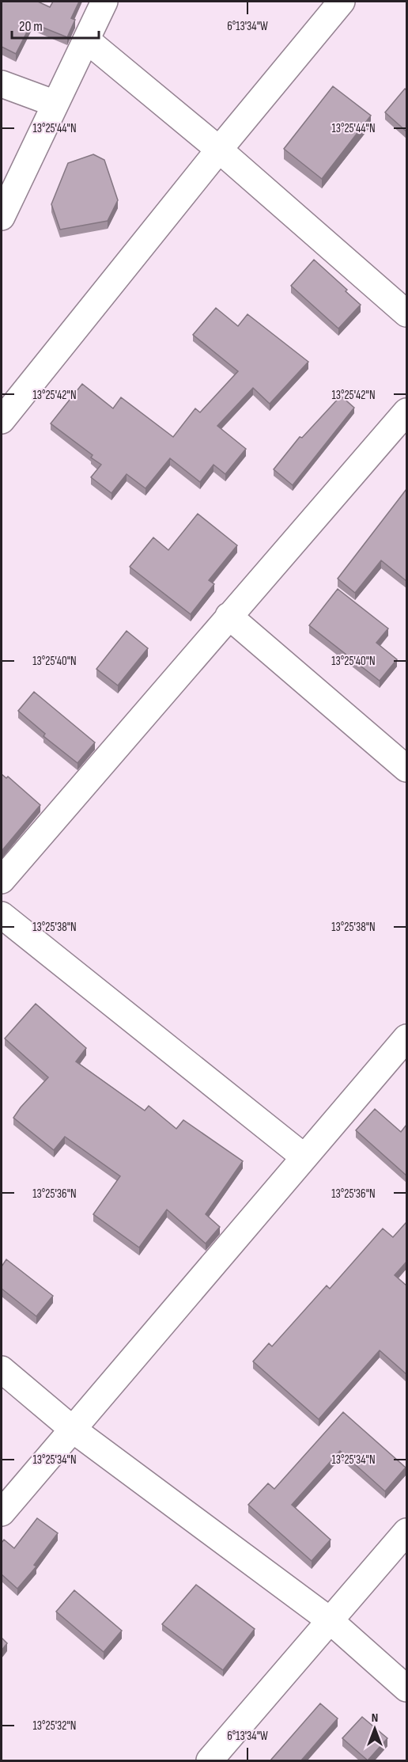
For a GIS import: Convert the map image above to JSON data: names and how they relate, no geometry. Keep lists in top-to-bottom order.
{
  "scale_bar": "20 m",
  "north": "top",
  "coordinates": [
    "6°13'34\"W",
    "13°25'44\"N",
    "13°25'42\"N",
    "13°25'40\"N",
    "13°25'38\"N",
    "13°25'36\"N",
    "13°25'34\"N",
    "13°25'32\"N"
  ]
}
